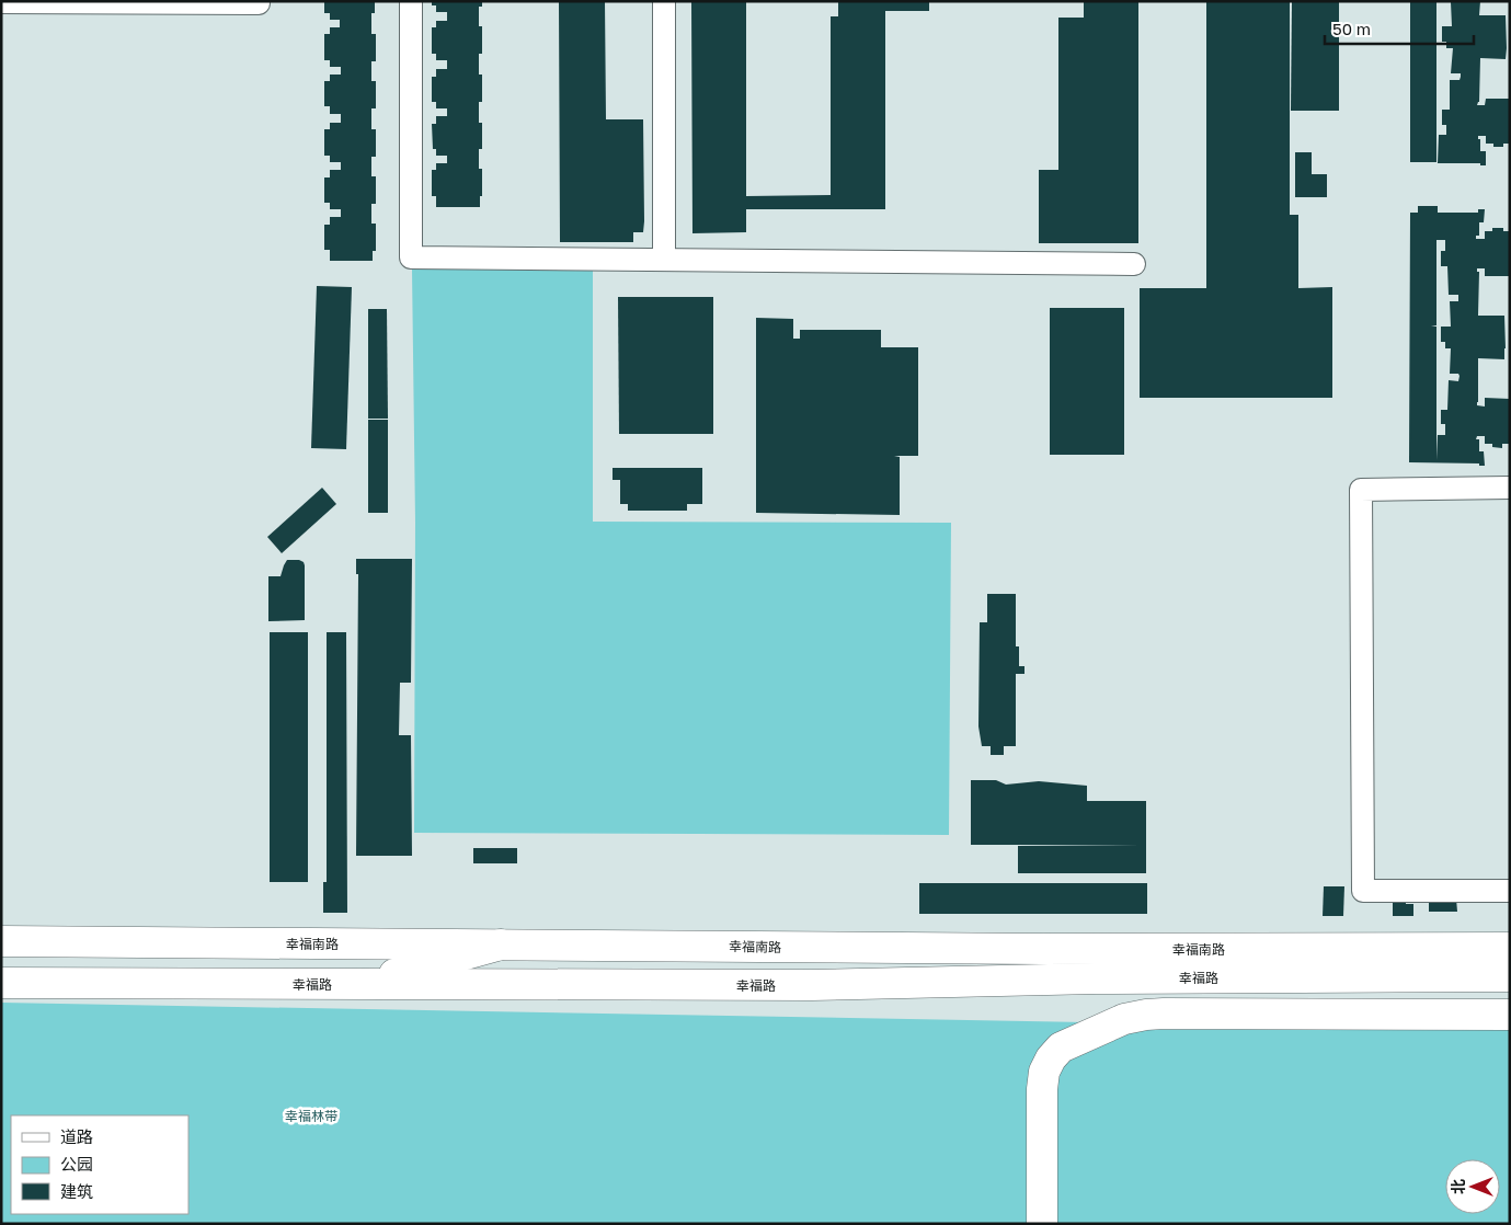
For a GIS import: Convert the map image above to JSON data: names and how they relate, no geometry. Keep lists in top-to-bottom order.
{
  "streets": {
    "main road": ["幸福南路", "幸福路"]
  },
  "parks": ["幸福林带"],
  "legend": ["道路", "公园", "建筑"],
  "scale_bar": "50 m",
  "north": "left"
}
